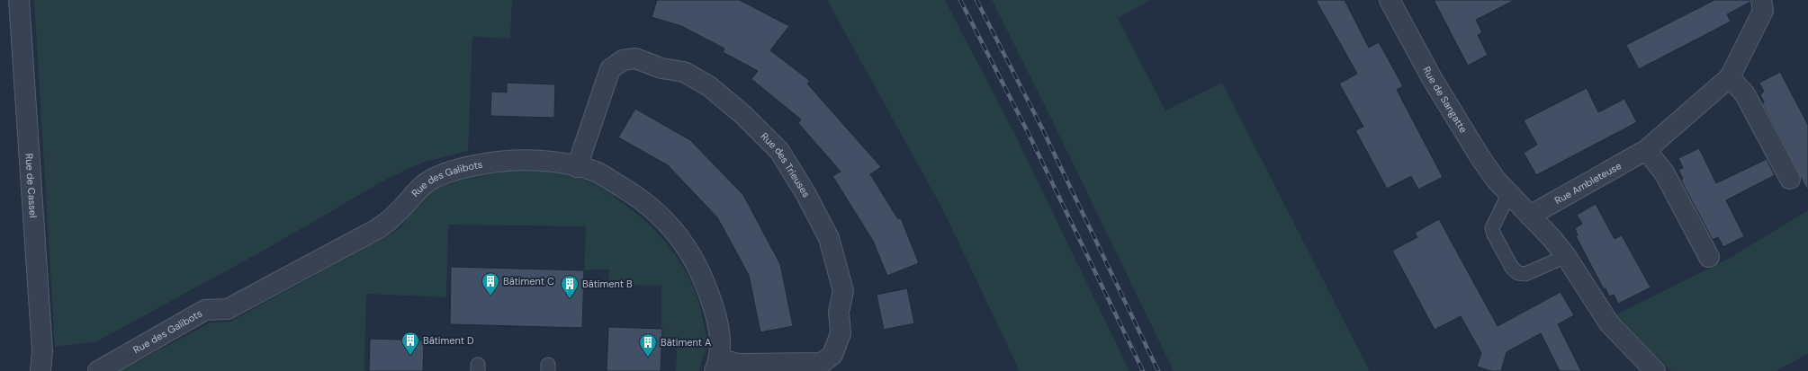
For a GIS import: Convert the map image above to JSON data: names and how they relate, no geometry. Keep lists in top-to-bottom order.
{
  "streets": {
    "street": [
      "Rue de Sangatte",
      "Rue des Trieuses",
      "Rue des Galibots",
      "Rue Ambleteuse",
      "Rue de Cassel"
    ]
  },
  "crossings": [
    ["Rue de Sangatte", "Rue Ambleteuse"],
    ["Rue des Trieuses", "Rue des Galibots"]
  ],
  "places": {
    "building": [
      "Bâtiment C",
      "Bâtiment B",
      "Bâtiment D",
      "Bâtiment A"
    ]
  }
}
